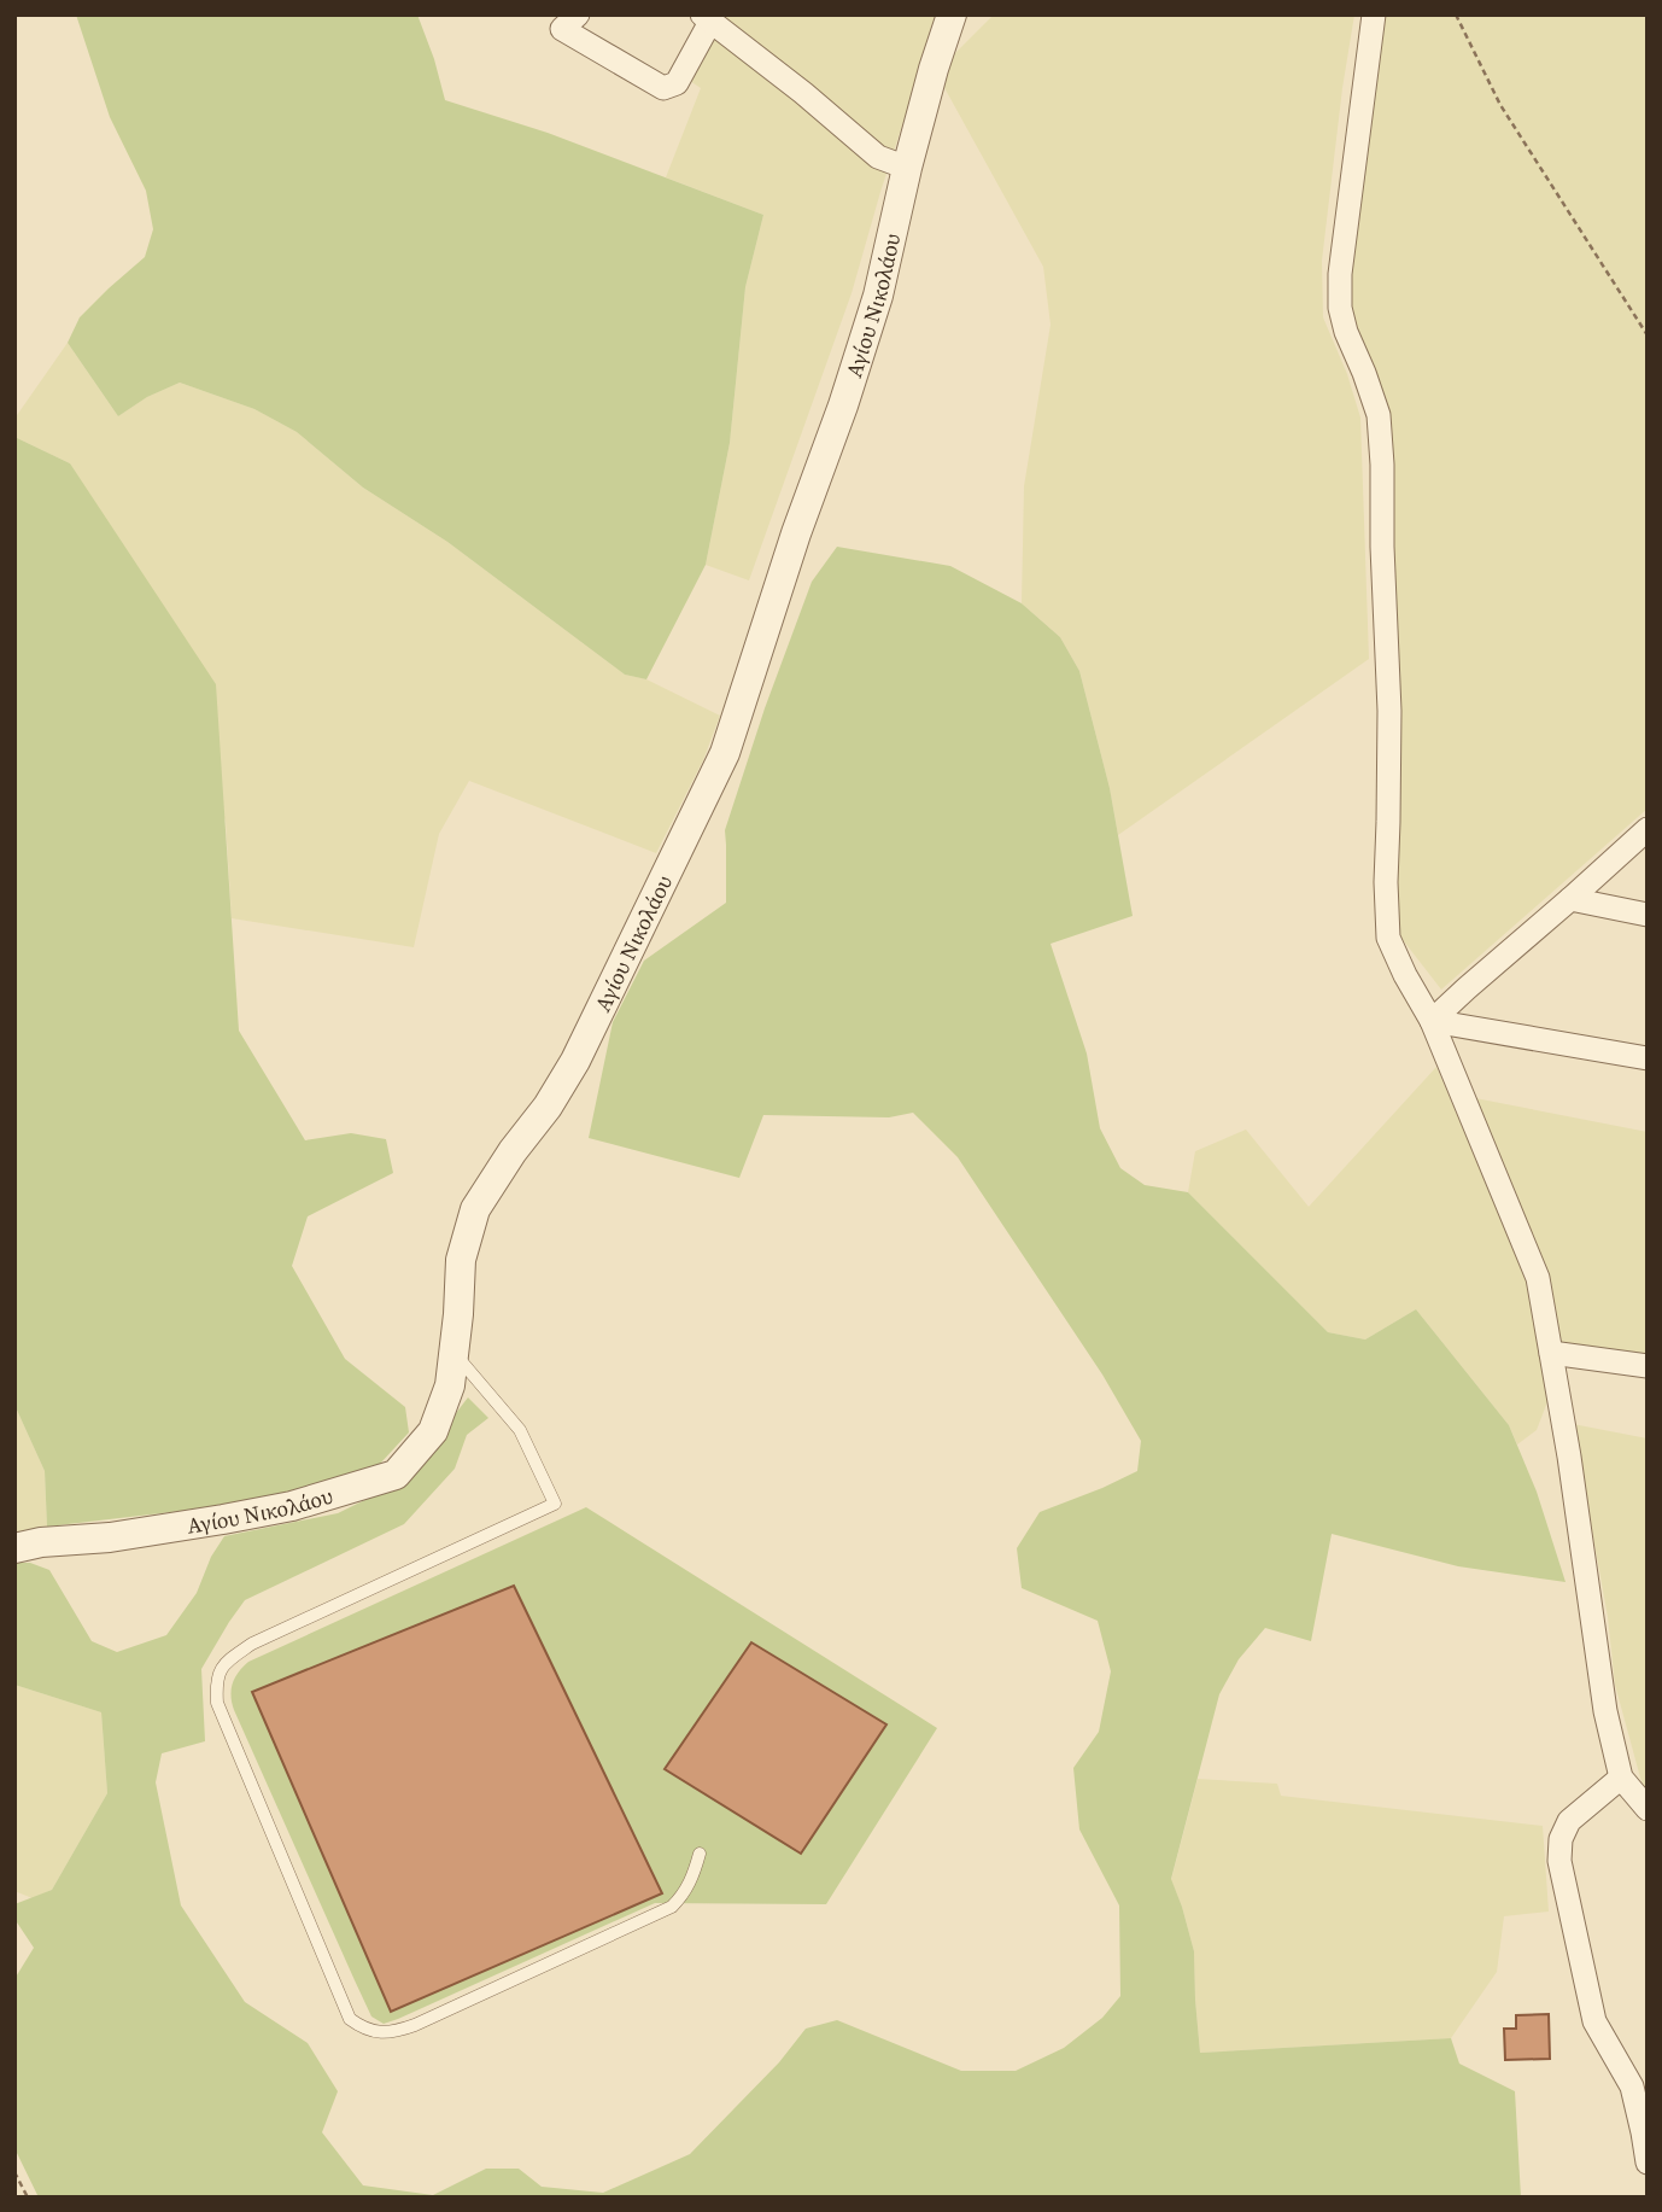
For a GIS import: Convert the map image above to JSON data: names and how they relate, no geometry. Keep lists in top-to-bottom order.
{
  "streets": {
    "street": ["Αγίου Νικολάου"]
  }
}
